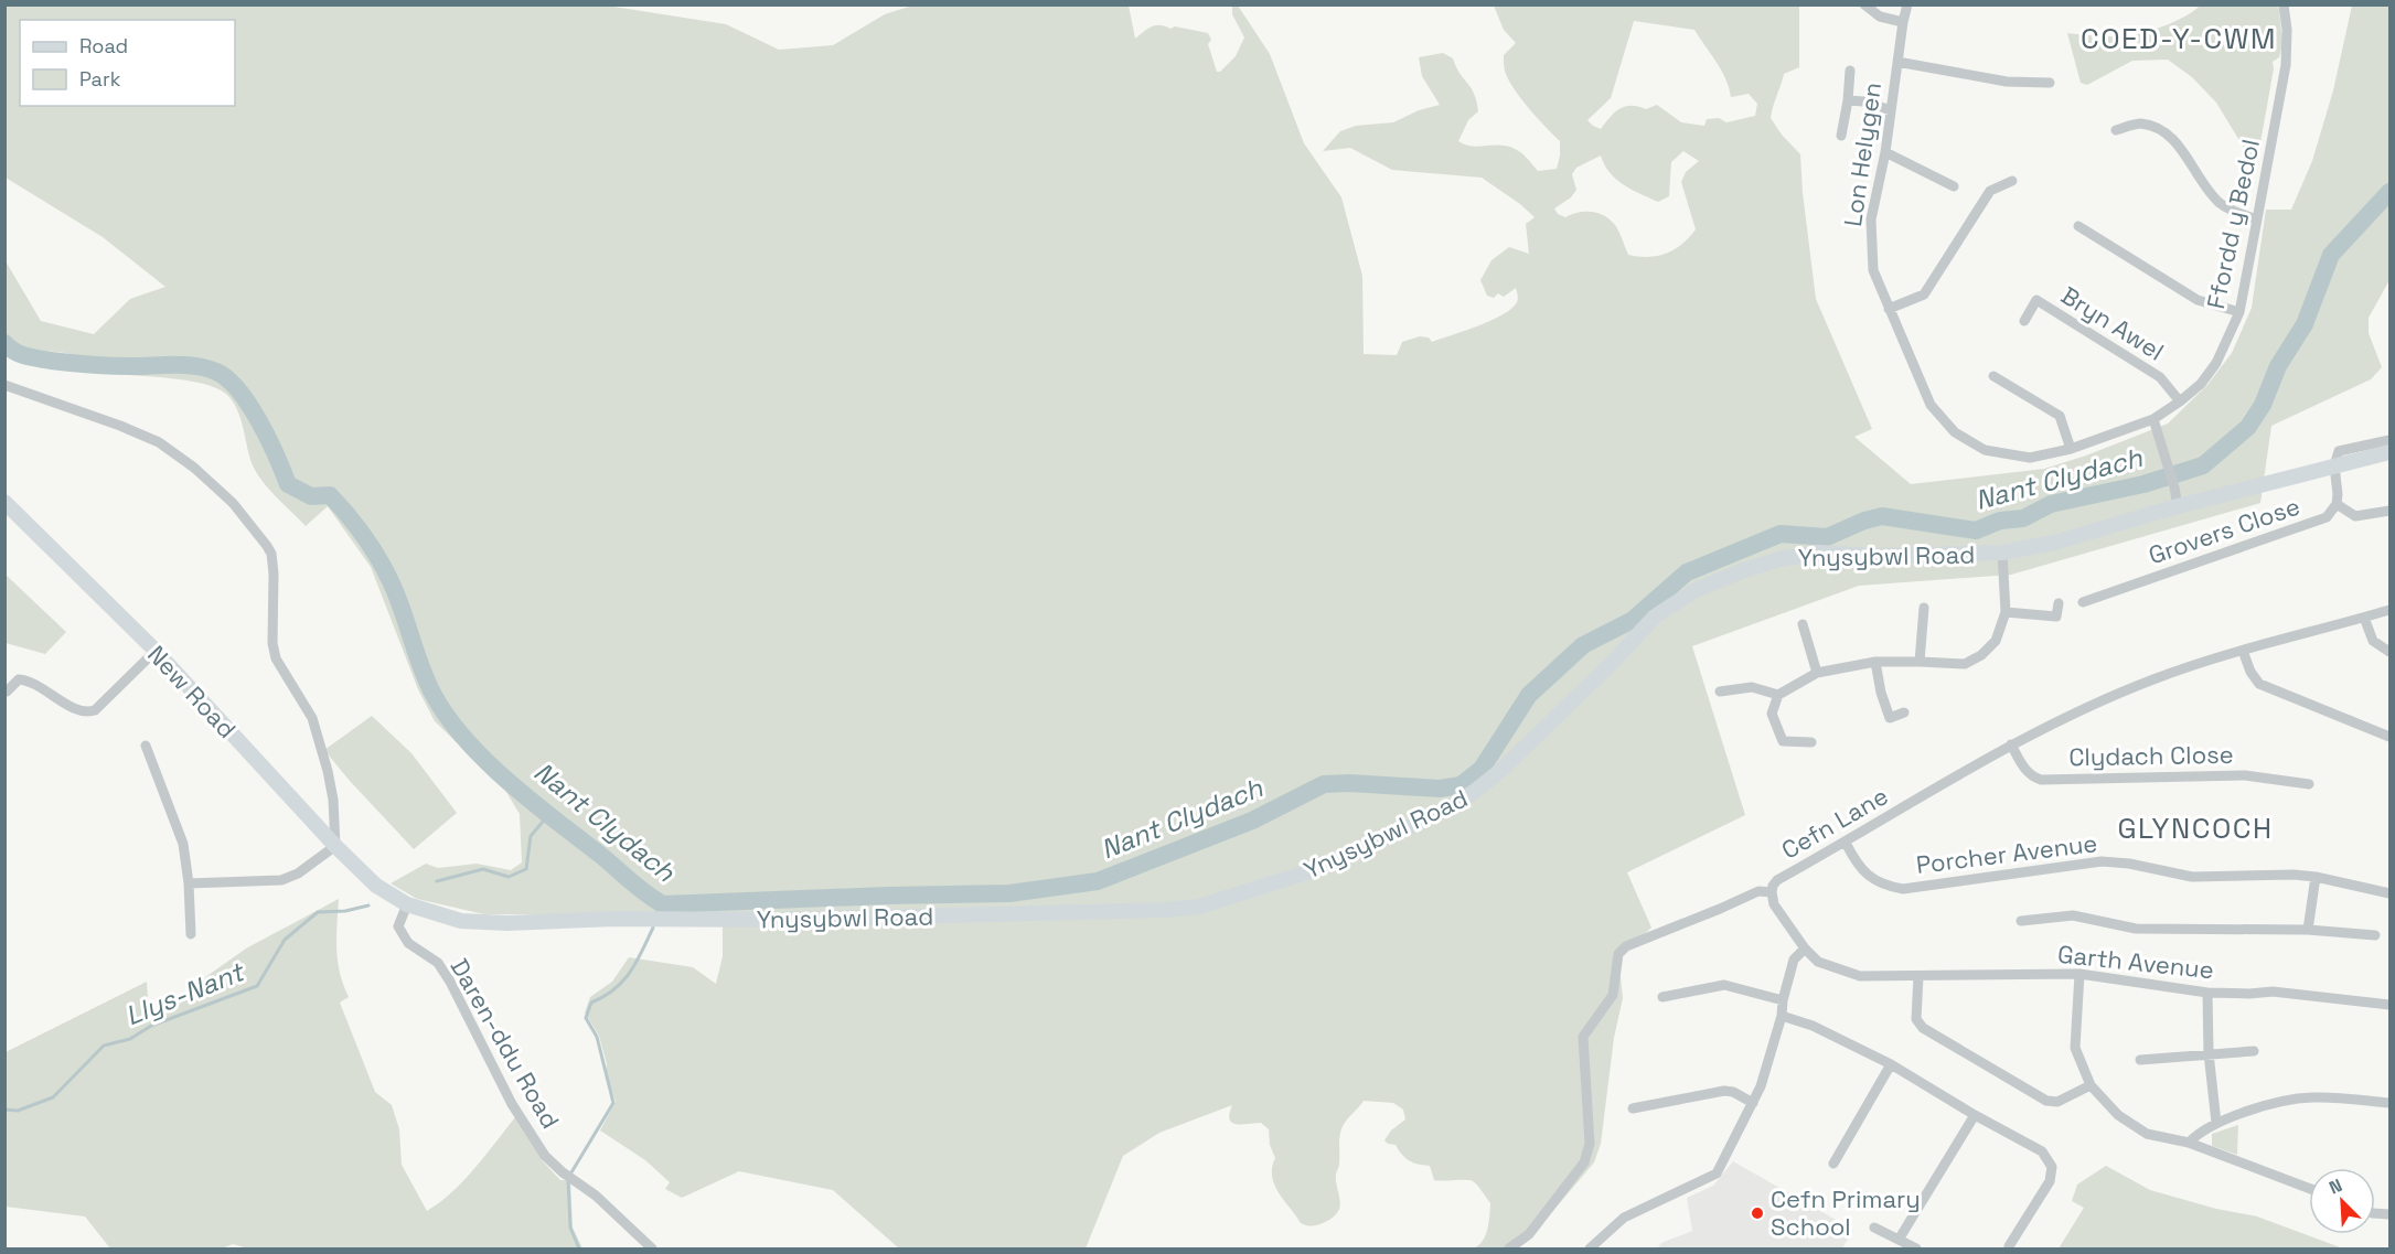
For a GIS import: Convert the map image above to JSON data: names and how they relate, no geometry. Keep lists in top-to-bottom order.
{
  "streets": {
    "main road": ["Ynysybwl Road", "New Road"],
    "street": [
      "Lon Helygen",
      "Ffordd y Bedol",
      "Bryn Awel",
      "Grovers Close",
      "Clydach Close",
      "Cefn Lane",
      "Porcher Avenue",
      "Garth Avenue",
      "Daren-ddu Road"
    ]
  },
  "crossings": [
    ["Lon Helygen", "Ffordd y Bedol"],
    ["Ffordd y Bedol", "Bryn Awel"],
    ["Grovers Close", "Ynysybwl Road"],
    ["Ynysybwl Road", "New Road"],
    ["Ynysybwl Road", "Daren-ddu Road"],
    ["Clydach Close", "Cefn Lane"],
    ["Cefn Lane", "Porcher Avenue"]
  ],
  "districts": ["COED-Y-CWM", "GLYNCOCH"],
  "water": ["Nant Clydach", "Llys-Nant"],
  "places": ["Cefn Primary School"],
  "legend": ["Road", "Park"],
  "north": "top left"
}
